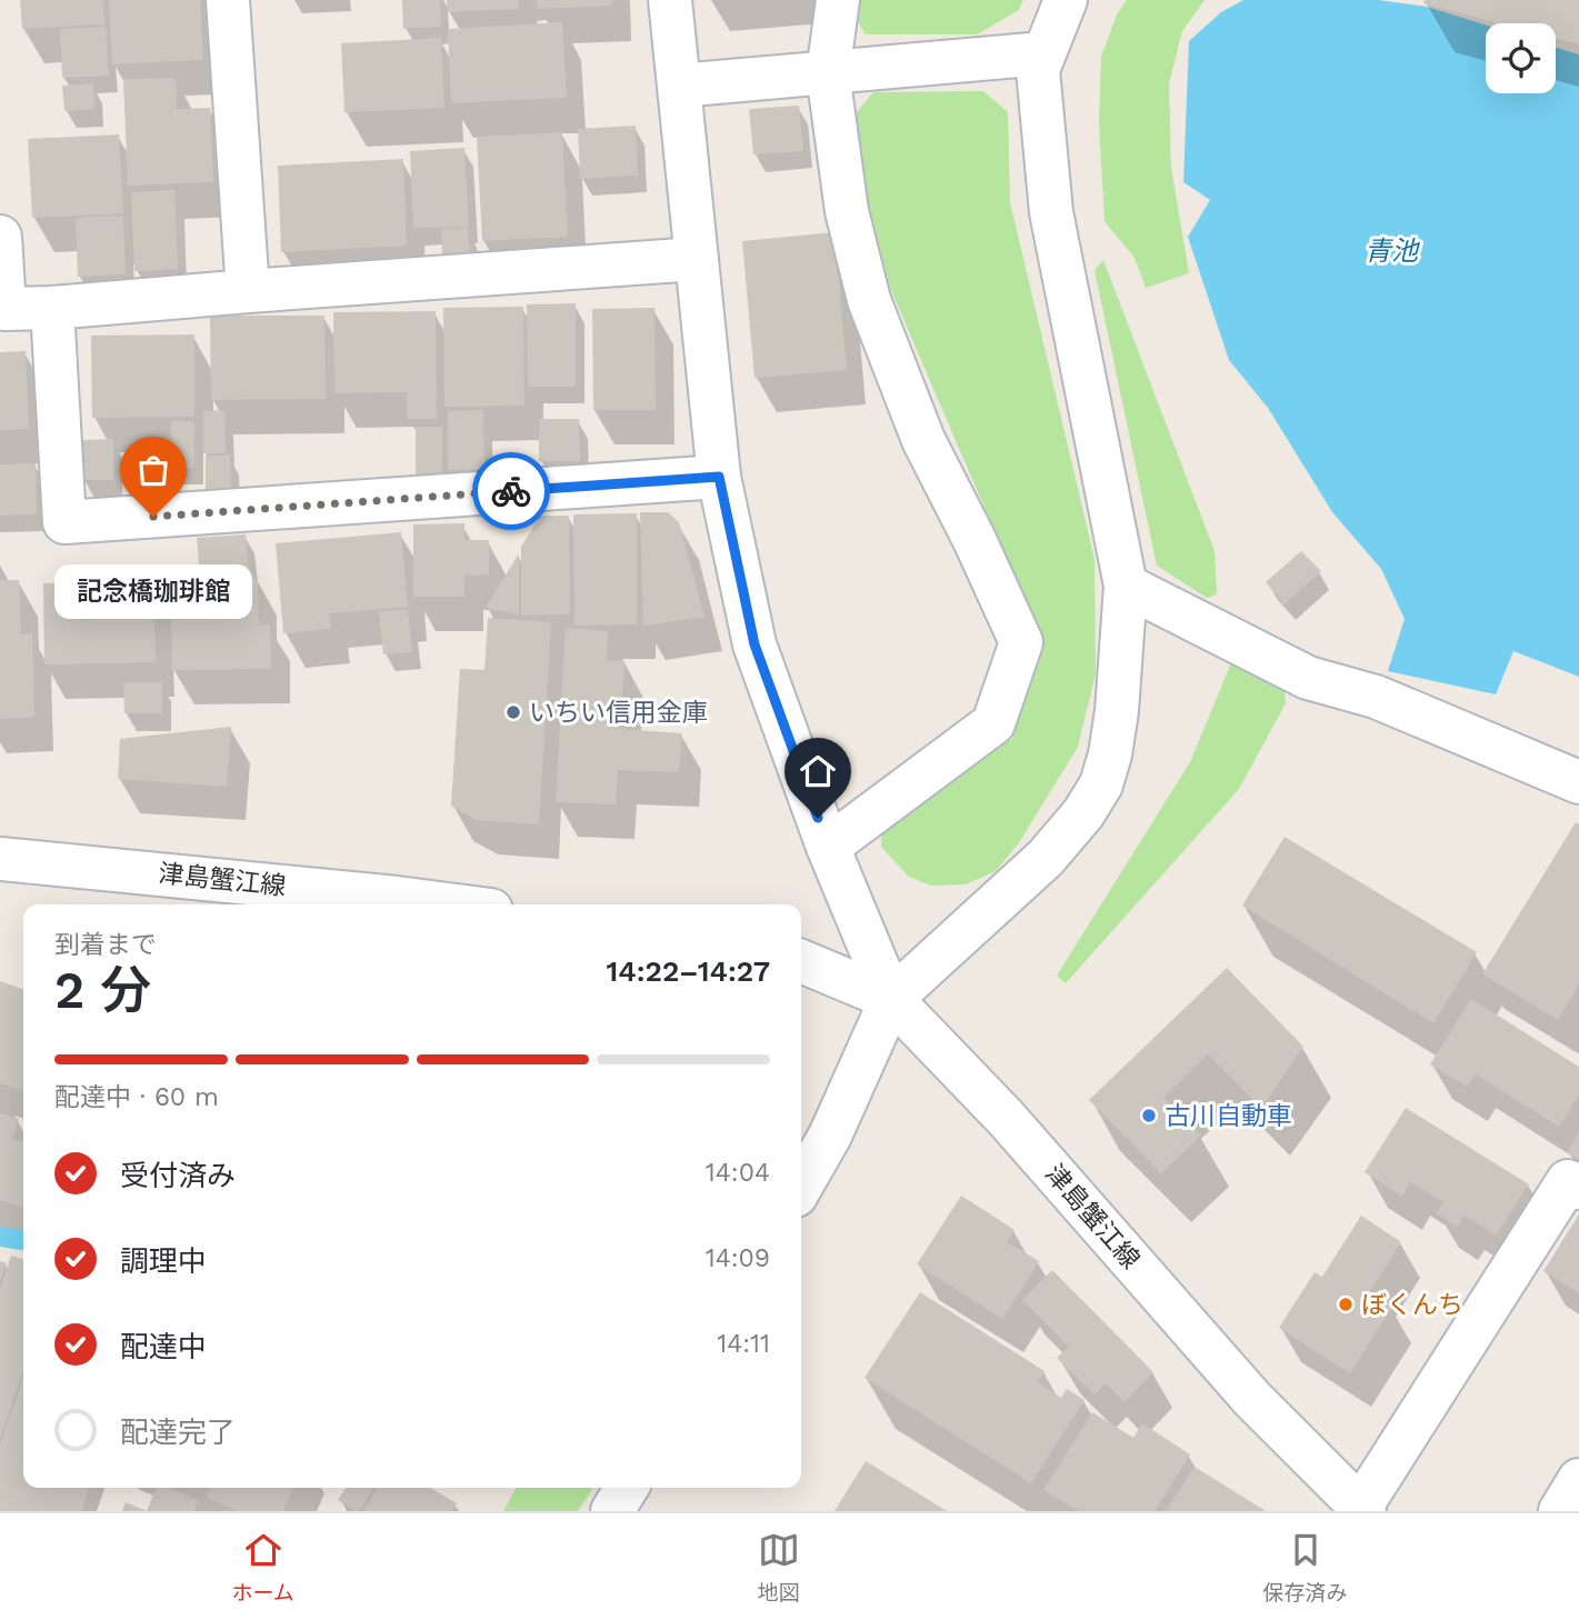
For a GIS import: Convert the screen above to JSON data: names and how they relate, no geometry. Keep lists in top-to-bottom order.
{
  "streets": {
    "street": ["津島蟹江線"]
  },
  "water": ["青池"],
  "places": [
    "記念橋珈琲館",
    "いちい信用金庫",
    "古川自動車",
    "ぼくんち"
  ],
  "page": {
    "bubble": "記念橋珈琲館",
    "heading": ["2 分", "到着まで", "14:22–14:27"],
    "bar": "配達中 · 60 m",
    "list": [
      ["受付済み", "14:04"],
      ["調理中", "14:09"],
      ["配達中", "14:11"],
      "配達完了"
    ],
    "tabs": ["ホーム", "地図", "保存済み"]
  }
}
